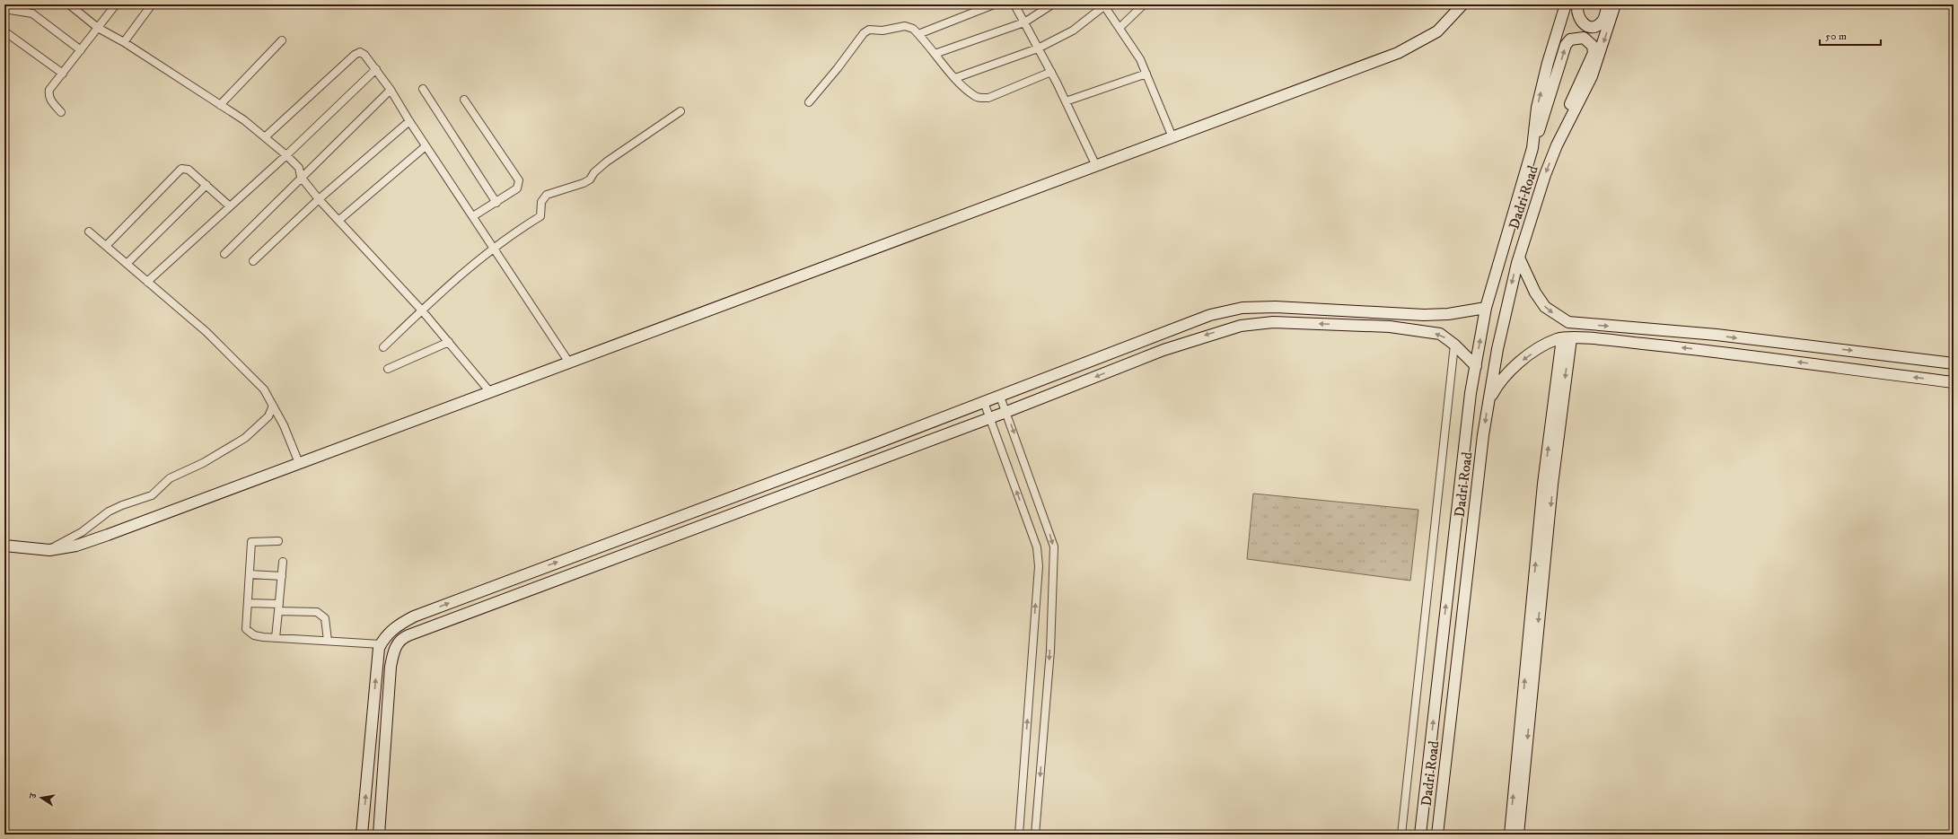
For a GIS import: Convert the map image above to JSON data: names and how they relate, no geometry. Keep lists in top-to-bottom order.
{
  "streets": {
    "street": ["Dadri Road"]
  },
  "scale_bar": "50 m",
  "north": "left"
}
